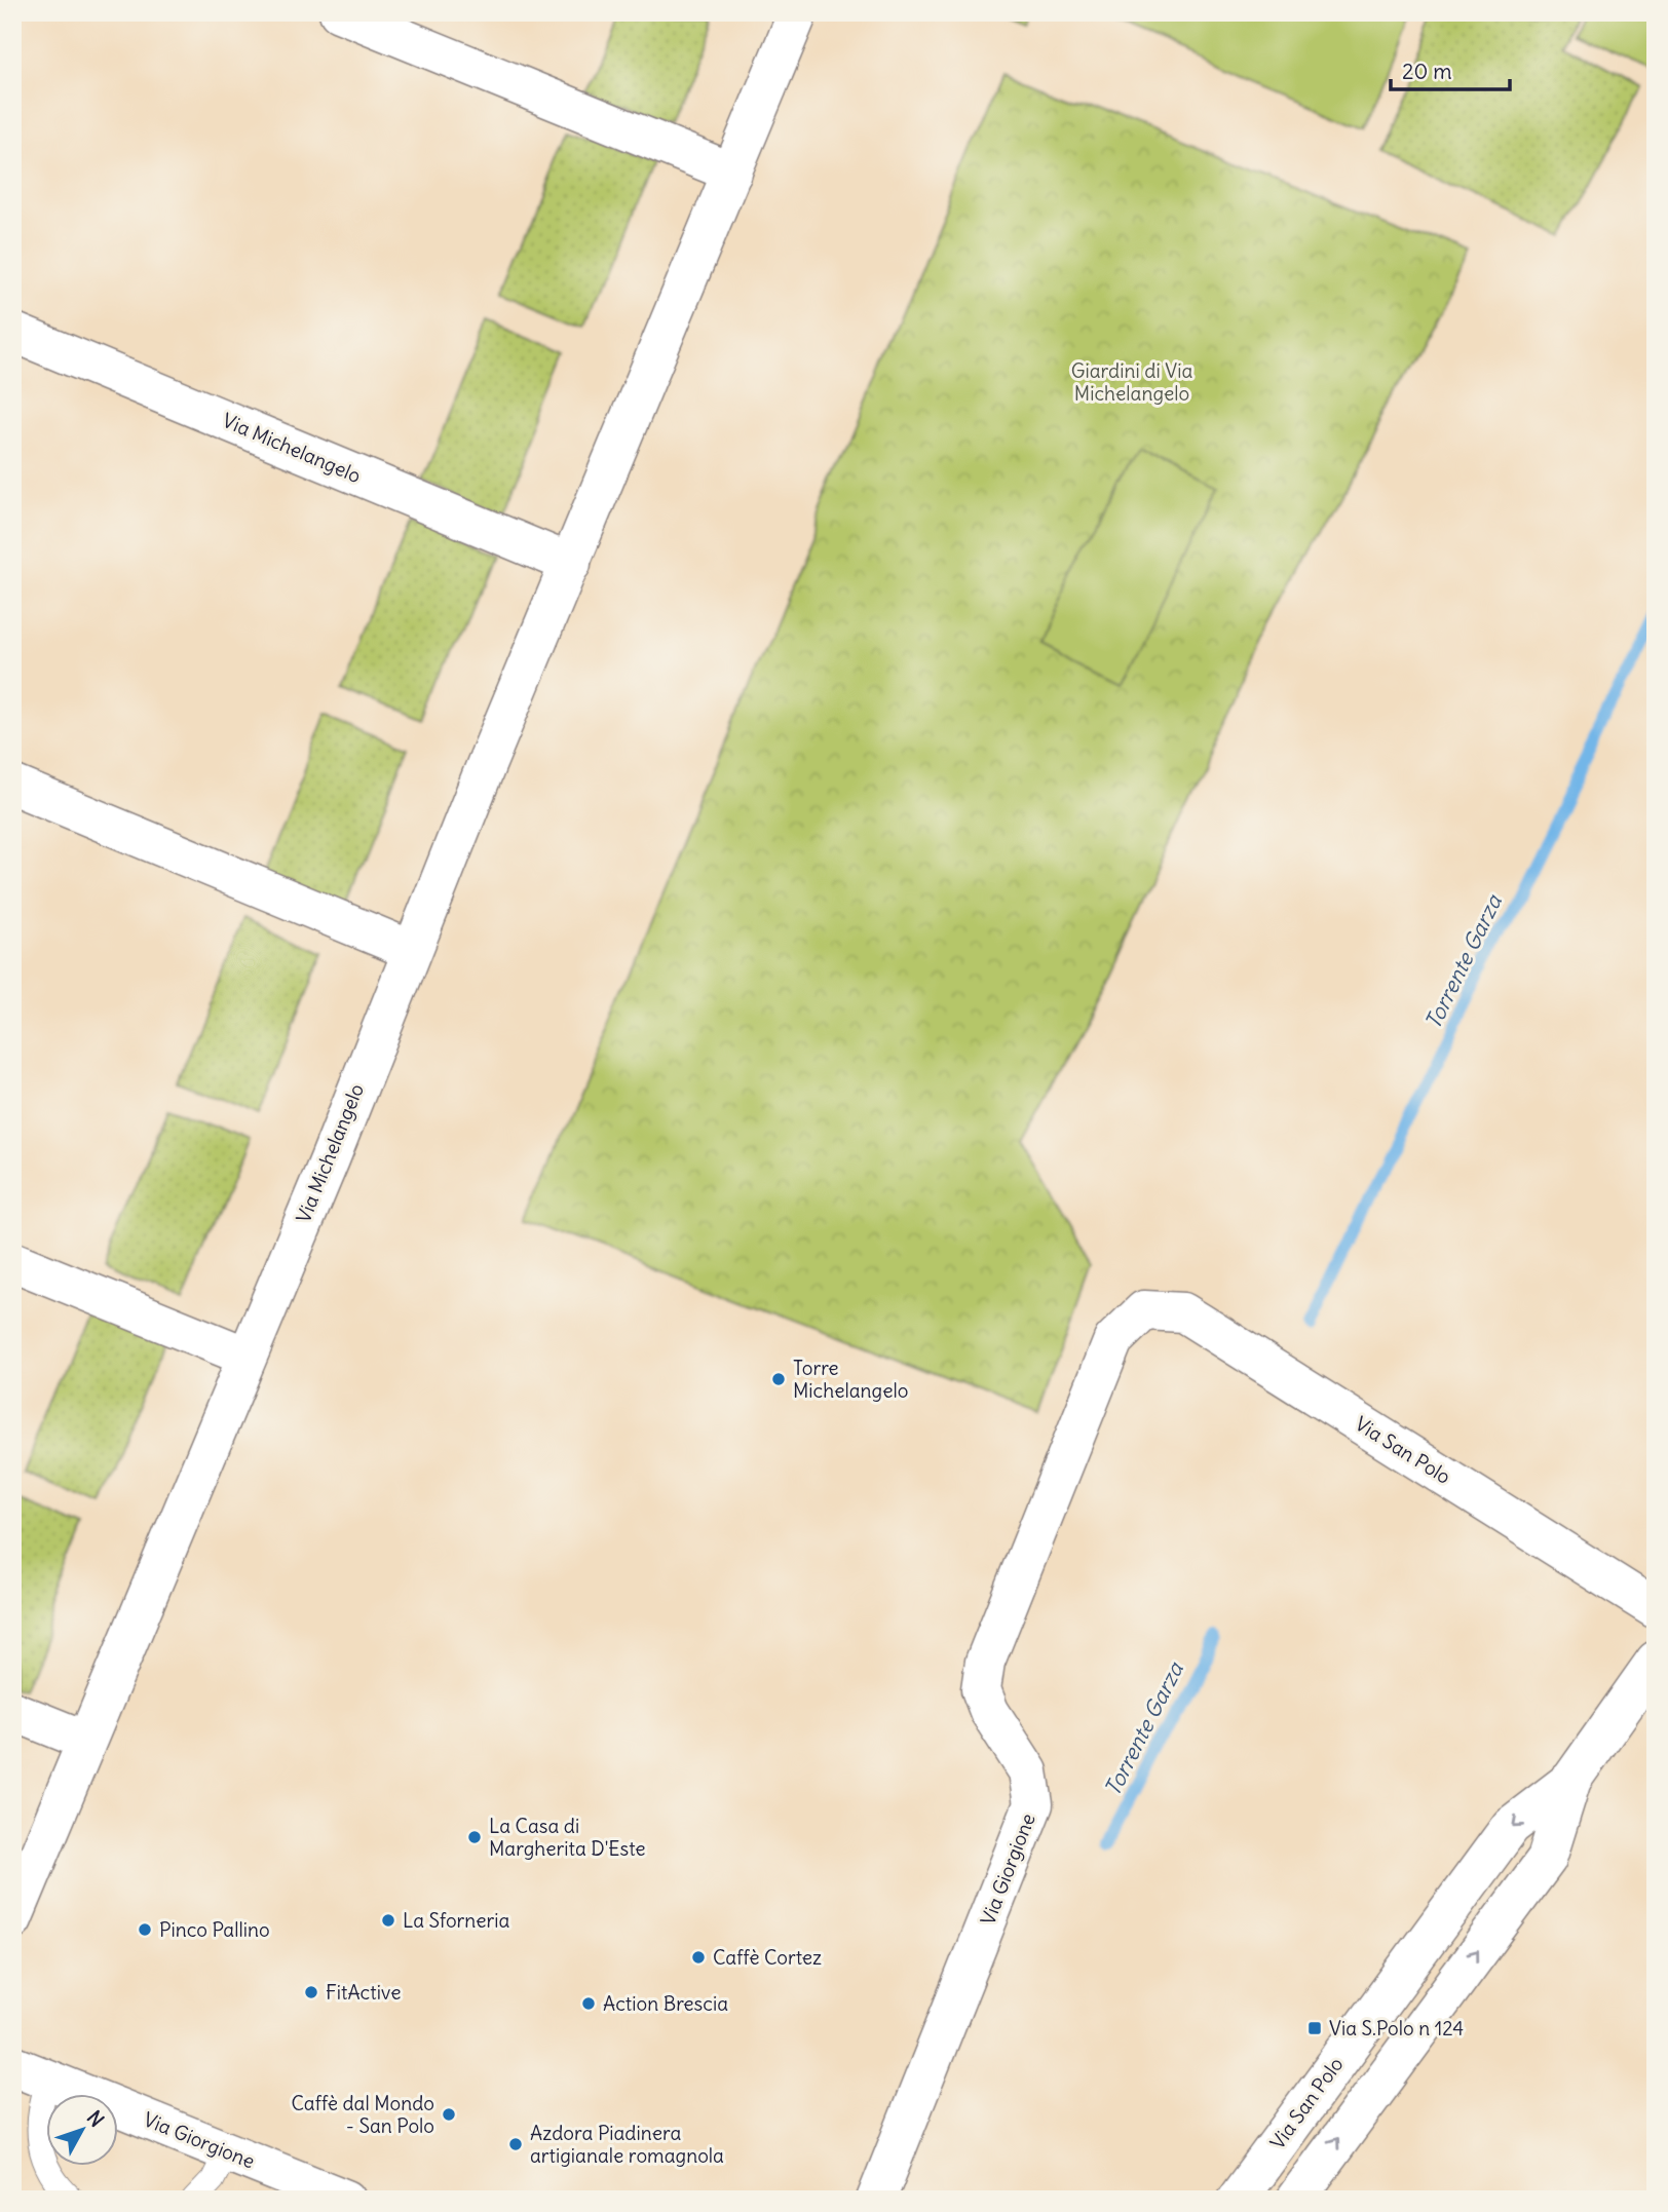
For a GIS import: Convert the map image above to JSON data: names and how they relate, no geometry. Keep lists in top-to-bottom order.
{
  "streets": {
    "street": ["Via Michelangelo", "Via San Polo", "Via Giorgione"]
  },
  "crossings": [
    ["Via San Polo", "Via Giorgione"]
  ],
  "water": ["Torrente Garza"],
  "parks": ["Giardini di Via Michelangelo"],
  "places": {
    "other": [
      "Torre Michelangelo",
      "La Casa di Margherita D'Este",
      "La Sforneria",
      "Pinco Pallino",
      "Caffè Cortez",
      "FitActive",
      "Action Brescia",
      "Caffè dal Mondo - San Polo",
      "Azdora Piadinera artigianale romagnola"
    ],
    "transit": ["Via S.Polo n 124"]
  },
  "scale_bar": "20 m",
  "north": "top right"
}
